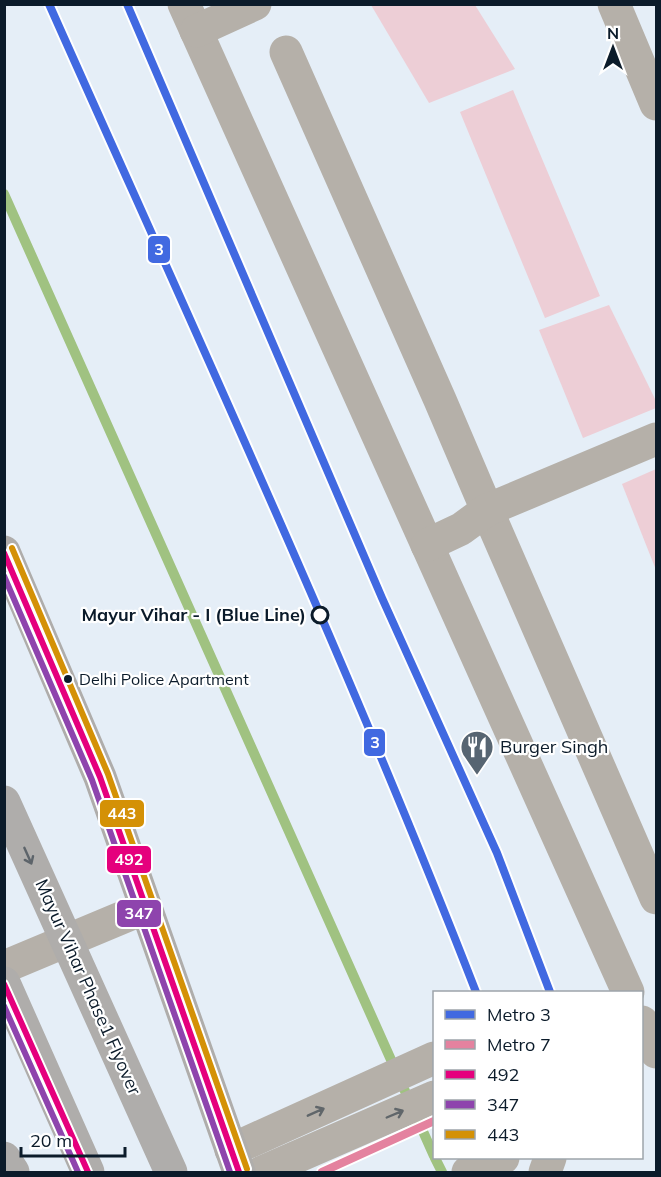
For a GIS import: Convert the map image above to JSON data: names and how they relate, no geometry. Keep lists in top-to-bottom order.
{
  "streets": {
    "highway": ["Mayur Vihar Phase1 Flyover"]
  },
  "places": {
    "other": ["Mayur Vihar - I (Blue Line)", "Delhi Police Apartment"],
    "restaurant": ["Burger Singh"]
  },
  "lines": [
    "metro line 3",
    "transit line 443",
    "transit line 492",
    "transit line 347",
    "metro line 7"
  ],
  "legend": [
    "Metro 3",
    "Metro 7",
    "492",
    "347",
    "443"
  ],
  "scale_bar": "20 m",
  "north": "top"
}
